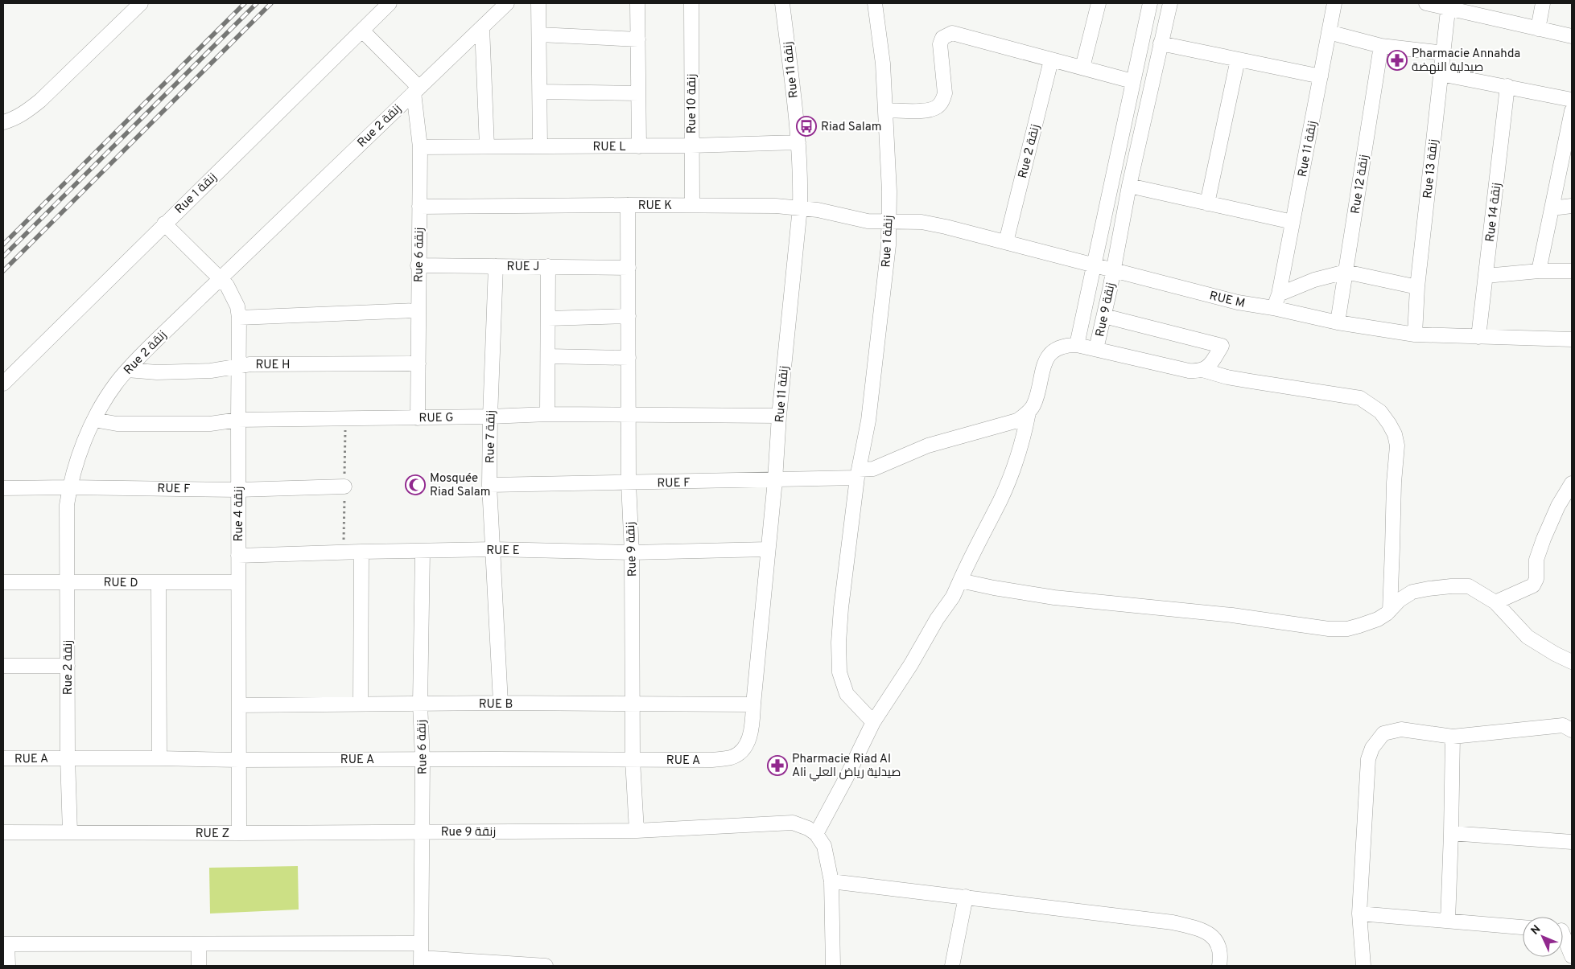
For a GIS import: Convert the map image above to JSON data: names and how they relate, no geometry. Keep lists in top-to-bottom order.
{
  "streets": {
    "street": [
      "Rue 11 زنقة",
      "Rue 10 زنقة",
      "Rue 2 زنقة",
      "RUE L",
      "Rue 13 زنقة",
      "Rue 12 زنقة",
      "Rue 1 زنقة",
      "RUE K",
      "Rue 14 زنقة",
      "Rue 6 زنقة",
      "RUE J",
      "RUE M",
      "Rue 9 زنقة",
      "RUE H",
      "RUE G",
      "Rue 7 زنقة",
      "RUE F",
      "Rue 4 زنقة",
      "RUE E",
      "RUE D",
      "RUE B",
      "RUE A",
      "RUE Z"
    ]
  },
  "crossings": [
    ["Rue 11 زنقة", "RUE L"],
    ["Rue 11 زنقة", "RUE K"],
    ["Rue 11 زنقة", "RUE G"],
    ["Rue 11 زنقة", "RUE F"],
    ["Rue 11 زنقة", "RUE E"],
    ["Rue 11 زنقة", "RUE B"],
    ["Rue 11 زنقة", "RUE A"],
    ["Rue 10 زنقة", "RUE L"],
    ["Rue 10 زنقة", "RUE K"],
    ["Rue 2 زنقة", "Rue 6 زنقة"],
    ["Rue 2 زنقة", "RUE M"],
    ["Rue 2 زنقة", "RUE H"],
    ["Rue 2 زنقة", "RUE G"],
    ["Rue 2 زنقة", "RUE F"],
    ["Rue 2 زنقة", "Rue 4 زنقة"],
    ["Rue 2 زنقة", "RUE D"],
    ["Rue 2 زنقة", "RUE A"],
    ["Rue 2 زنقة", "RUE Z"],
    ["RUE L", "Rue 6 زنقة"],
    ["Rue 13 زنقة", "RUE M"],
    ["Rue 12 زنقة", "RUE M"],
    ["Rue 1 زنقة", "RUE K"],
    ["Rue 1 زنقة", "RUE M"],
    ["Rue 1 زنقة", "RUE F"],
    ["Rue 1 زنقة", "Rue 4 زنقة"],
    ["RUE K", "Rue 6 زنقة"],
    ["RUE K", "RUE M"],
    ["RUE K", "Rue 9 زنقة"],
    ["Rue 14 زنقة", "RUE M"],
    ["Rue 6 زنقة", "RUE J"],
    ["Rue 6 زنقة", "Rue 9 زنقة"],
    ["Rue 6 زنقة", "RUE H"],
    ["Rue 6 زنقة", "RUE G"],
    ["Rue 6 زنقة", "RUE E"],
    ["Rue 6 زنقة", "RUE B"],
    ["Rue 6 زنقة", "RUE A"],
    ["Rue 6 زنقة", "RUE Z"],
    ["RUE J", "Rue 9 زنقة"],
    ["RUE J", "Rue 7 زنقة"],
    ["RUE M", "Rue 9 زنقة"],
    ["Rue 9 زنقة", "RUE G"],
    ["Rue 9 زنقة", "RUE F"],
    ["Rue 9 زنقة", "RUE E"],
    ["Rue 9 زنقة", "RUE B"],
    ["Rue 9 زنقة", "RUE A"],
    ["Rue 9 زنقة", "RUE Z"],
    ["RUE H", "Rue 4 زنقة"],
    ["RUE G", "Rue 7 زنقة"],
    ["RUE G", "Rue 4 زنقة"],
    ["Rue 7 زنقة", "RUE F"],
    ["Rue 7 زنقة", "RUE E"],
    ["Rue 7 زنقة", "RUE B"],
    ["RUE F", "Rue 4 زنقة"],
    ["Rue 4 زنقة", "RUE E"],
    ["Rue 4 زنقة", "RUE D"],
    ["Rue 4 زنقة", "RUE B"],
    ["Rue 4 زنقة", "RUE A"],
    ["Rue 4 زنقة", "RUE Z"]
  ],
  "places": {
    "pharmacy": ["Pharmacie Annahda صيدلية النهضة", "Pharmacie Riad Al Ali صيدلية رياض العلي"],
    "bus stop": ["Riad Salam"],
    "mosque": ["Mosquée Riad Salam"]
  },
  "north": "top left"
}
